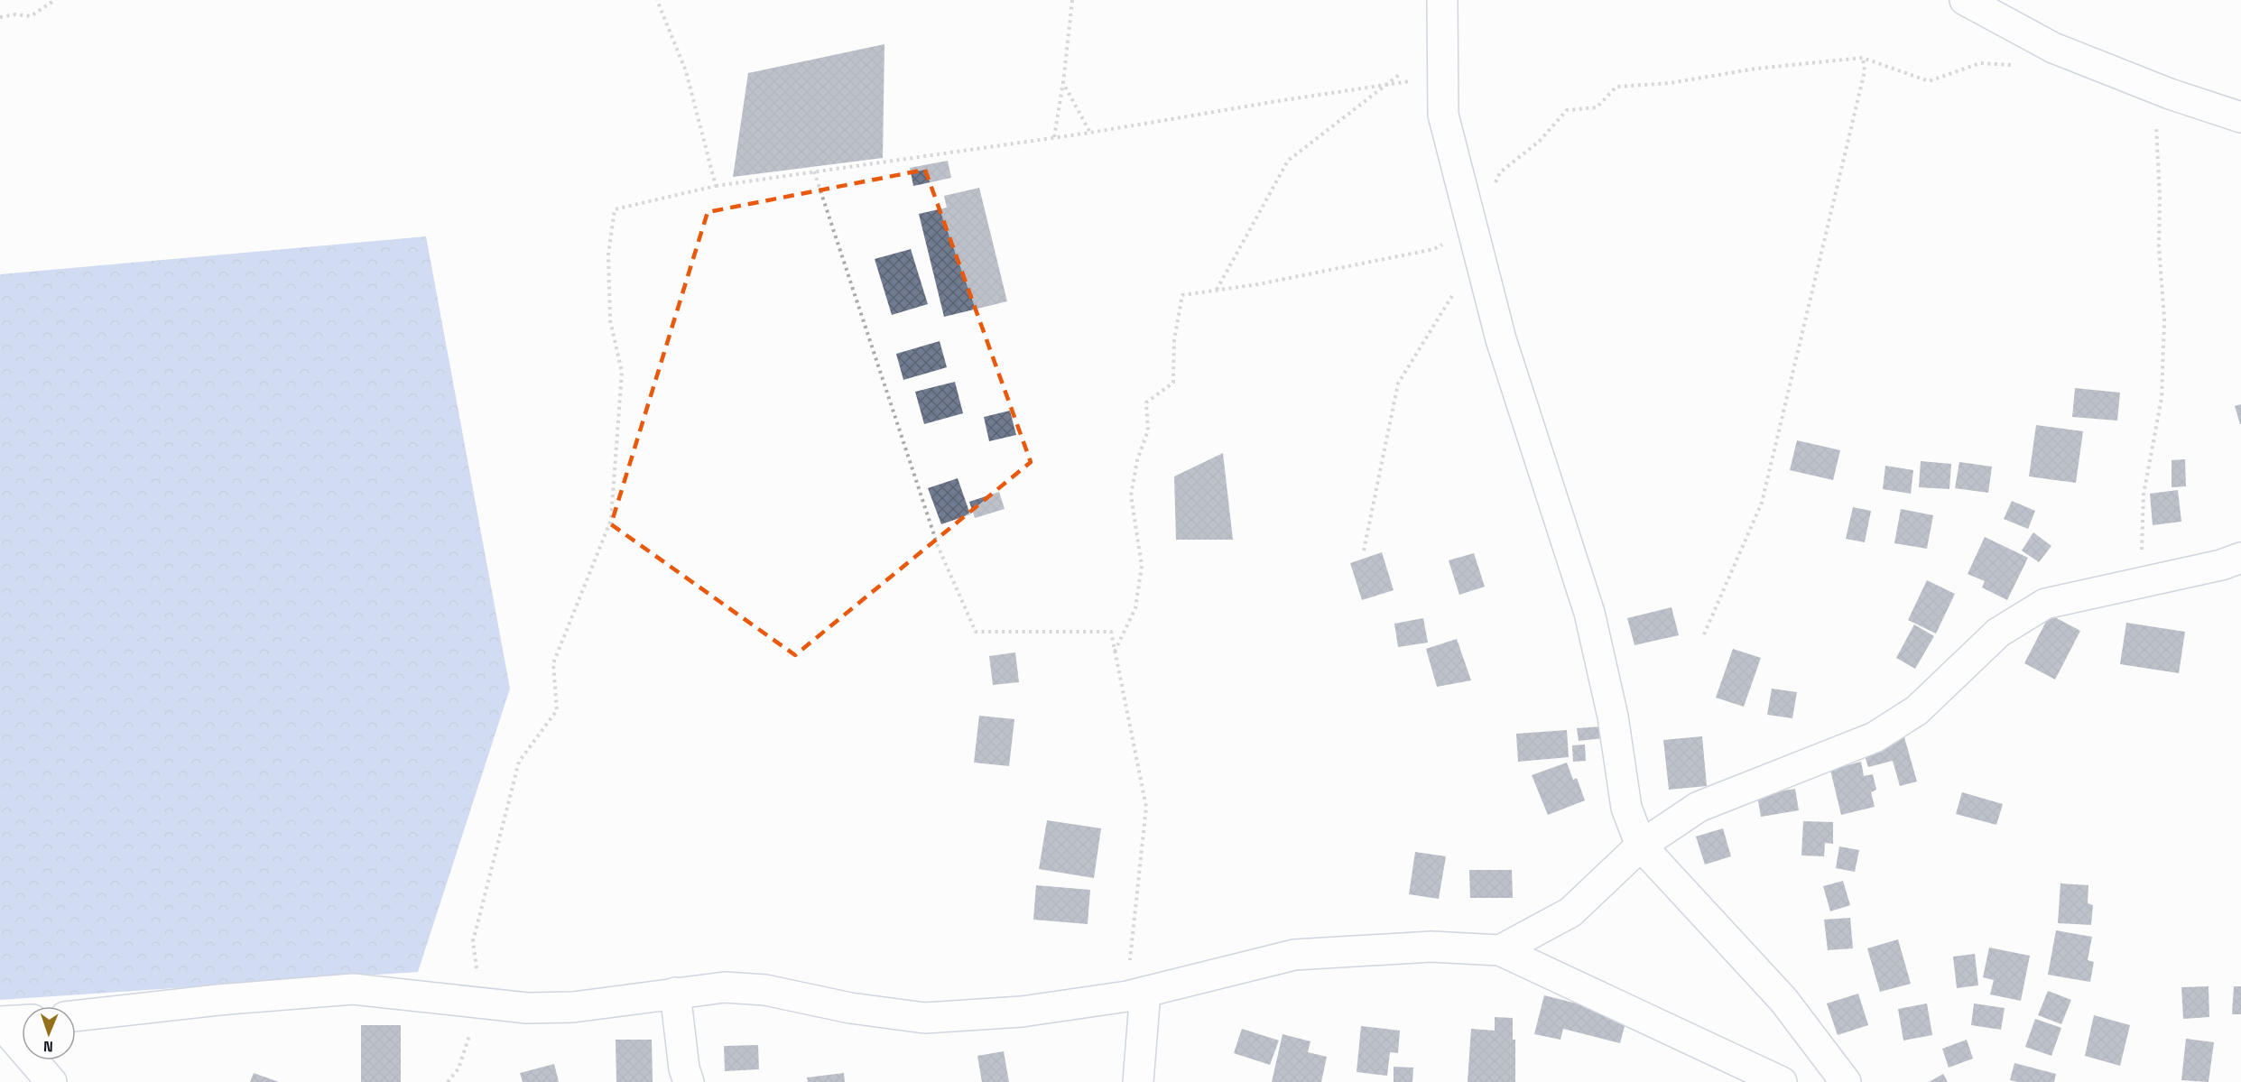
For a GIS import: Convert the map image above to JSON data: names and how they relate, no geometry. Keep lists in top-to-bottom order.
{
  "north": "bottom"
}
